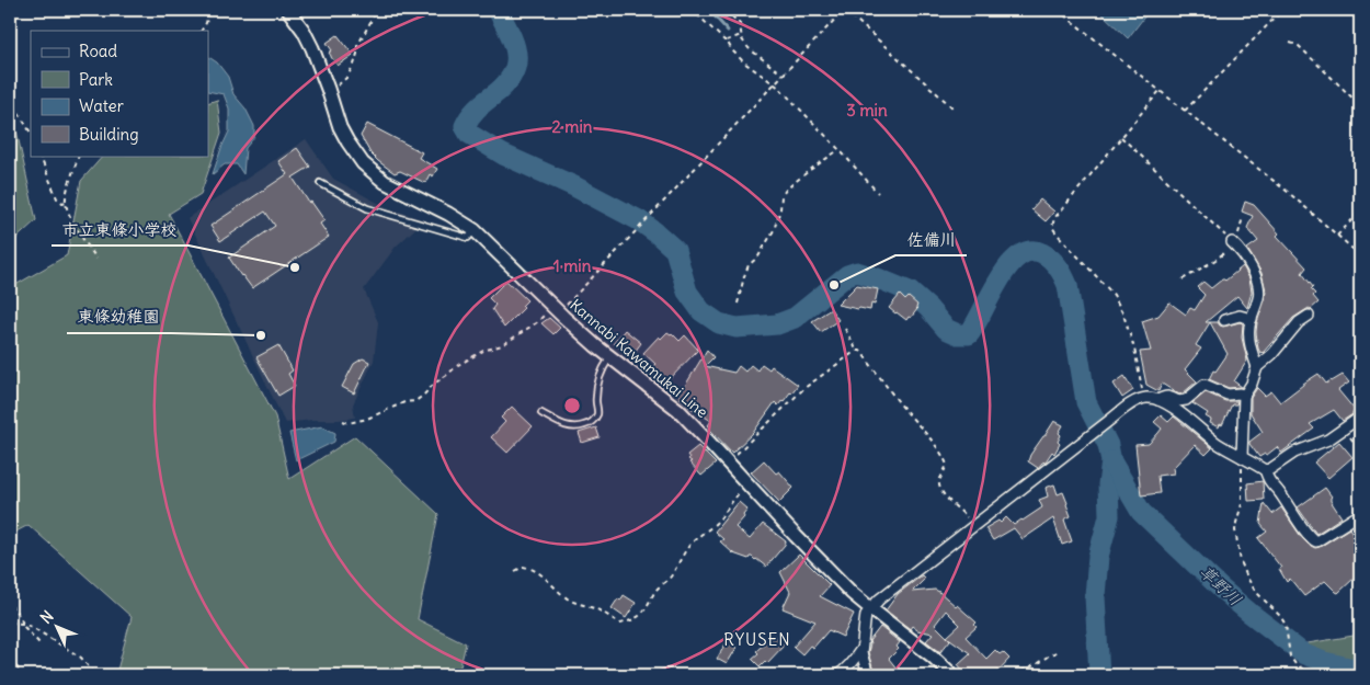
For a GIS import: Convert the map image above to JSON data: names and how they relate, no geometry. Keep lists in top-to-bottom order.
{
  "streets": {
    "main road": ["Kannabi Kawamukai Line"]
  },
  "districts": ["RYUSEN"],
  "water": ["草野川"],
  "places": ["市立東條小学校", "佐備川", "東條幼稚園"],
  "legend": [
    "Road",
    "Park",
    "Water",
    "Building"
  ],
  "north": "top left",
  "rings": ["3 min", "2 min", "1 min"]
}
